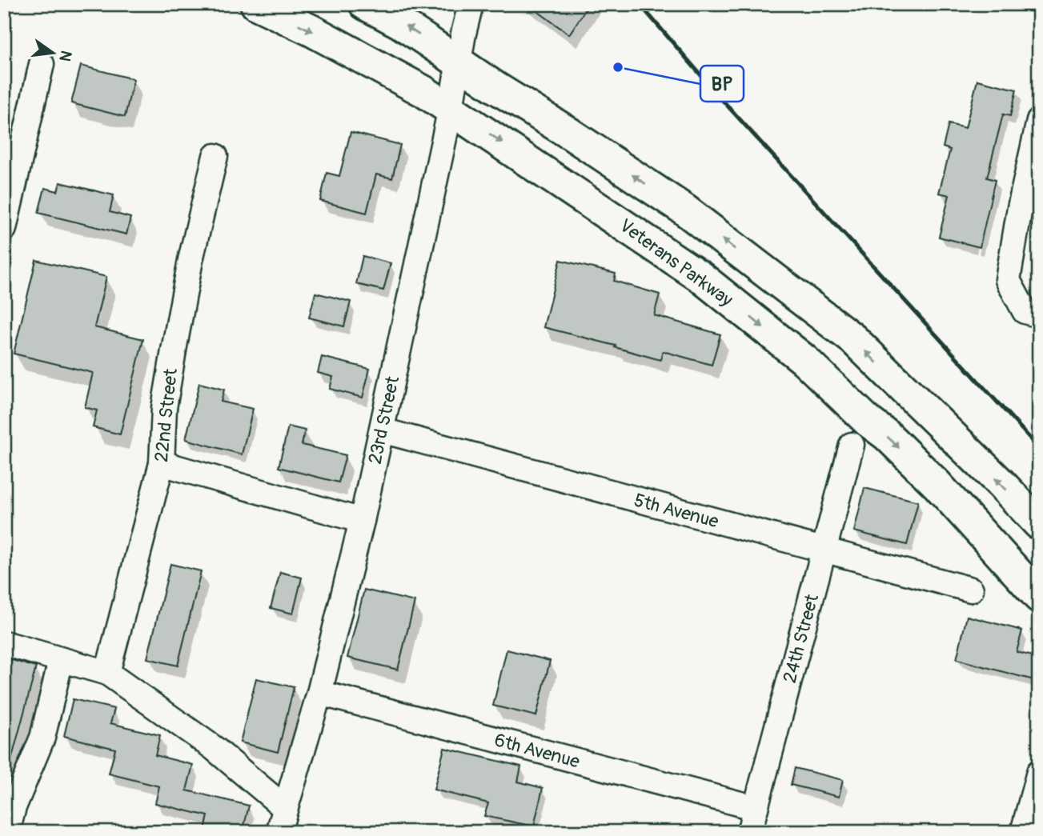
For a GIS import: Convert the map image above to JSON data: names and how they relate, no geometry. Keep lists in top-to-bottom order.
{
  "streets": {
    "main road": ["Veterans Parkway"],
    "street": [
      "22nd Street",
      "23rd Street",
      "5th Avenue",
      "24th Street",
      "6th Avenue"
    ]
  },
  "crossings": [
    ["Veterans Parkway", "23rd Street"],
    ["23rd Street", "5th Avenue"],
    ["23rd Street", "6th Avenue"],
    ["5th Avenue", "24th Street"],
    ["24th Street", "6th Avenue"]
  ],
  "places": ["BP"],
  "north": "right"
}
